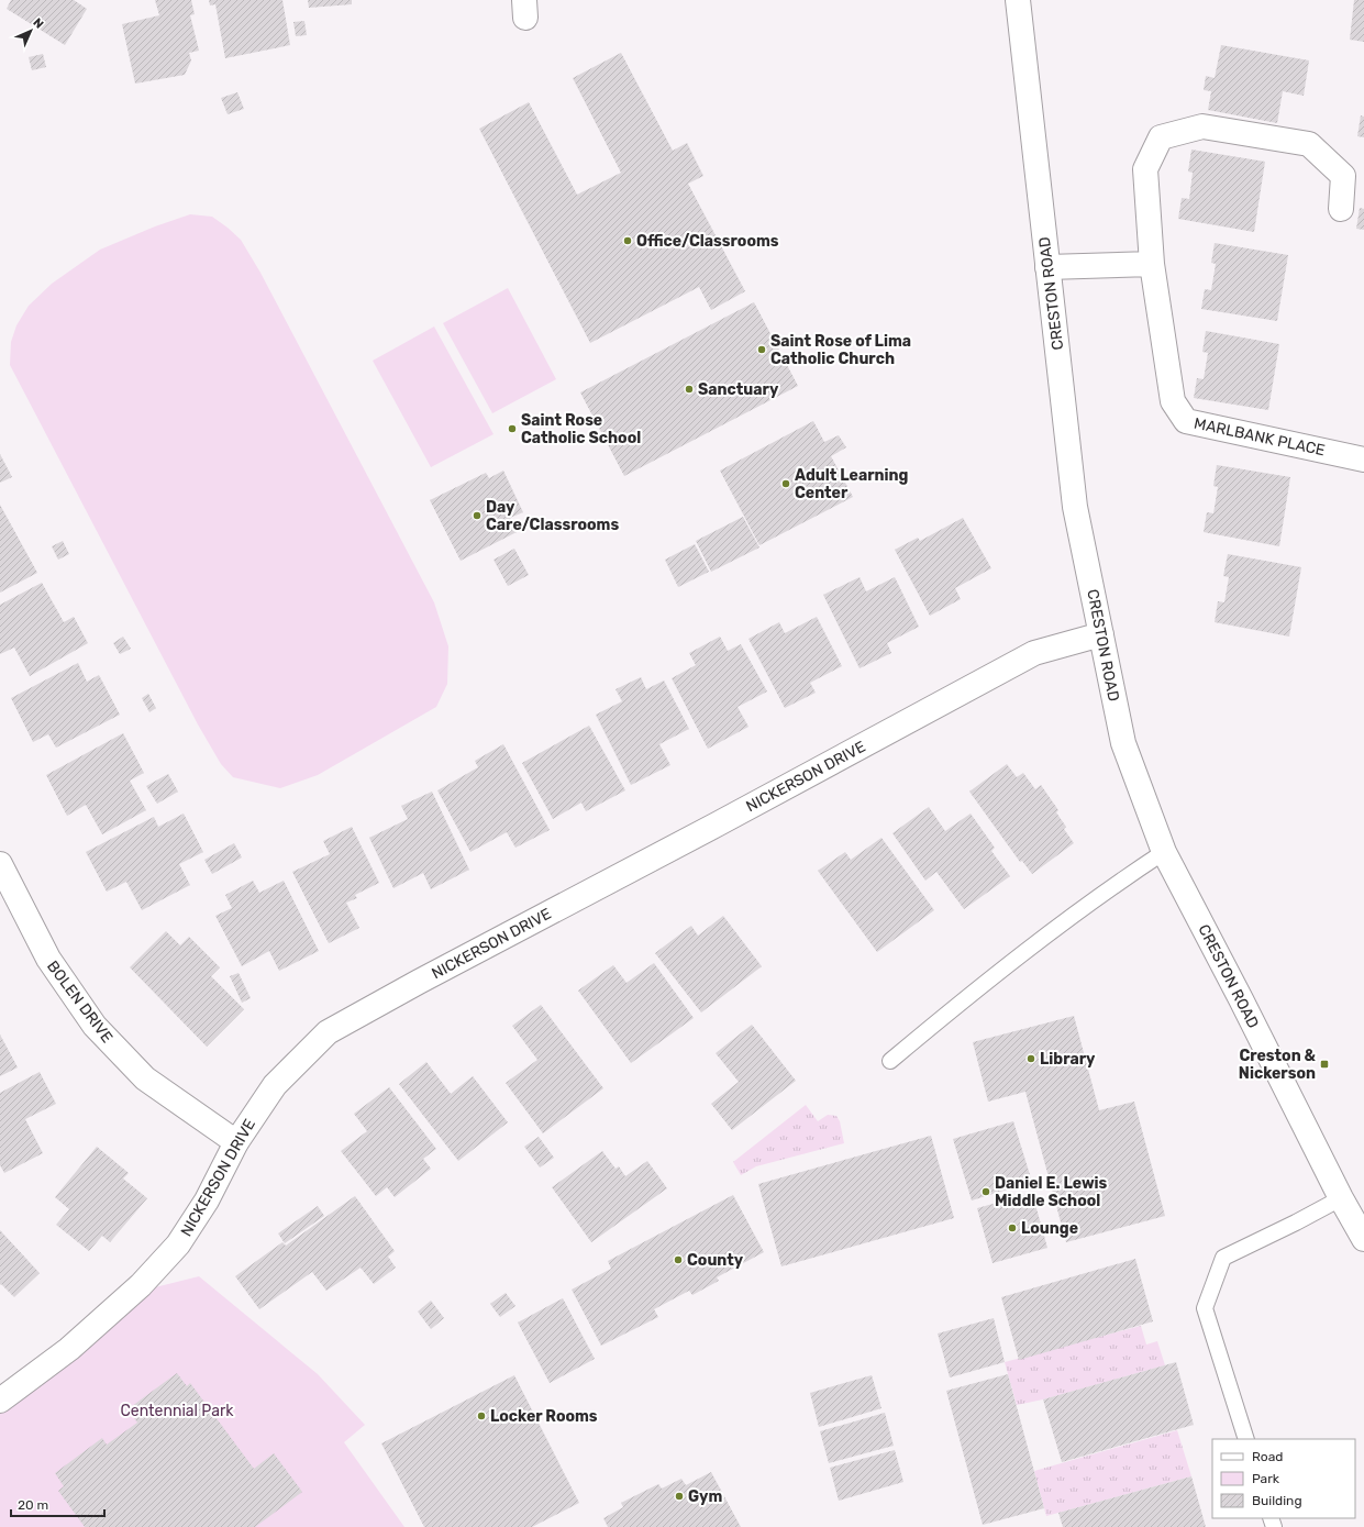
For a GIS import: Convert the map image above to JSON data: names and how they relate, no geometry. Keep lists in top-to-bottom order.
{
  "streets": {
    "street": [
      "CRESTON ROAD",
      "MARLBANK PLACE",
      "NICKERSON DRIVE",
      "BOLEN DRIVE"
    ]
  },
  "crossings": [
    ["CRESTON ROAD", "NICKERSON DRIVE"],
    ["NICKERSON DRIVE", "BOLEN DRIVE"]
  ],
  "parks": ["Centennial Park"],
  "places": {
    "other": [
      "Office/Classrooms",
      "Saint Rose of Lima Catholic Church",
      "Sanctuary",
      "Saint Rose Catholic School",
      "Adult Learning Center",
      "Day Care/Classrooms",
      "Library",
      "Daniel E. Lewis Middle School",
      "Lounge",
      "County",
      "Locker Rooms",
      "Gym"
    ],
    "transit": ["Creston & Nickerson"]
  },
  "legend": ["Road", "Park", "Building"],
  "scale_bar": "20 m",
  "north": "top right"
}
